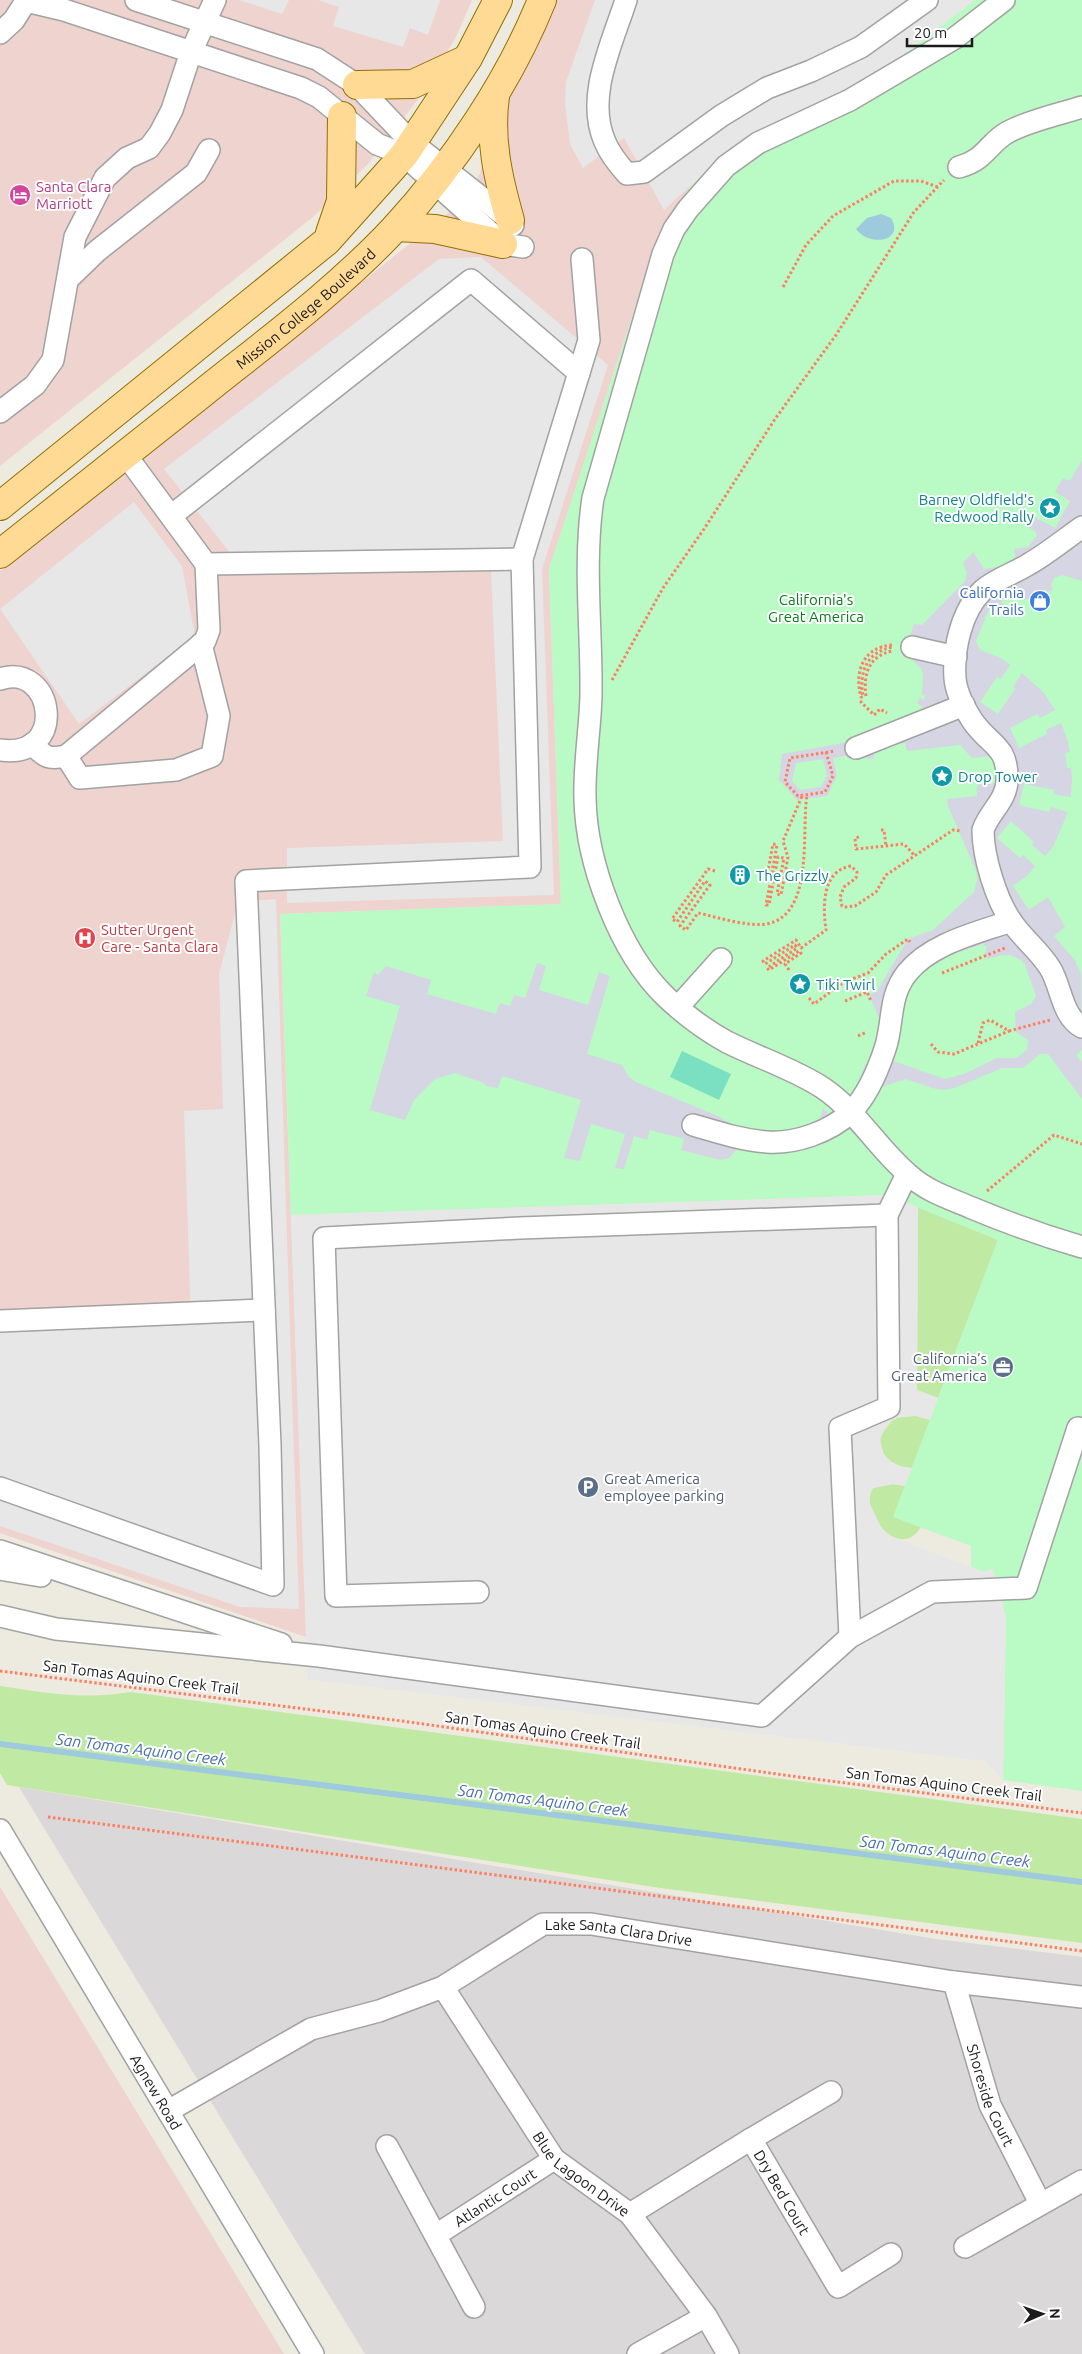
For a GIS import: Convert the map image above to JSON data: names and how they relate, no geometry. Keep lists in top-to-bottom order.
{
  "streets": {
    "main road": ["Mission College Boulevard"],
    "street": [
      "Lake Santa Clara Drive",
      "Agnew Road",
      "Shoreside Court",
      "Blue Lagoon Drive",
      "Dry Bed Court",
      "Atlantic Court"
    ],
    "path": ["San Tomas Aquino Creek Trail"]
  },
  "crossings": [
    ["Lake Santa Clara Drive", "Agnew Road"],
    ["Lake Santa Clara Drive", "Shoreside Court"],
    ["Lake Santa Clara Drive", "Blue Lagoon Drive"],
    ["Blue Lagoon Drive", "Dry Bed Court"],
    ["Blue Lagoon Drive", "Atlantic Court"]
  ],
  "water": ["San Tomas Aquino Creek"],
  "parks": ["California's Great America"],
  "places": {
    "hotel": ["Santa Clara Marriott"],
    "place": ["Barney Oldfield's Redwood Rally", "Drop Tower", "Tiki Twirl"],
    "shop": ["California Trails"],
    "building": ["The Grizzly"],
    "hospital": ["Sutter Urgent Care - Santa Clara"],
    "office": ["California’s Great America"],
    "parking": ["Great America employee parking"]
  },
  "scale_bar": "20 m",
  "north": "right"
}
